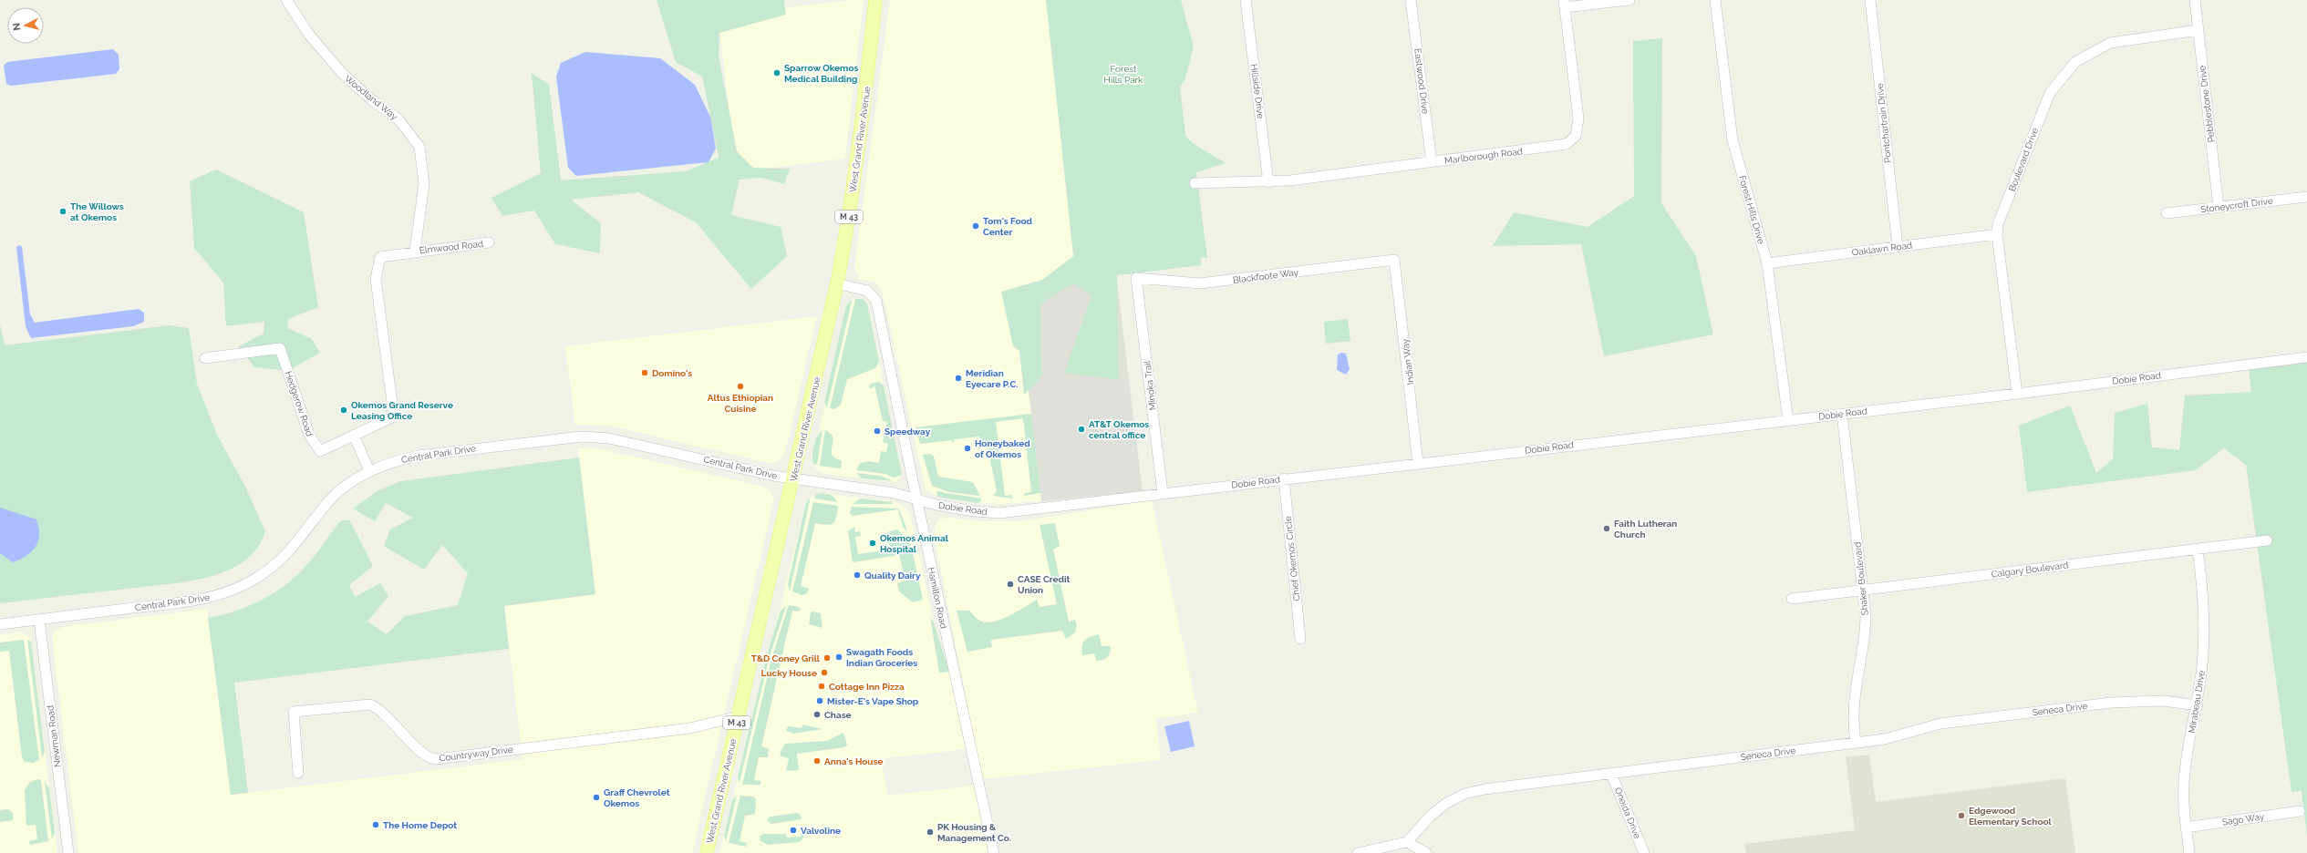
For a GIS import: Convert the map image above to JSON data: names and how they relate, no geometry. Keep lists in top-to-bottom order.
{
  "streets": {
    "main road": ["West Grand River Avenue", "M 43"],
    "street": [
      "Eastwood Drive",
      "Hillside Drive",
      "Woodland Way",
      "Pebblestone Drive",
      "Pontchartrain Drive",
      "Marlborough Road",
      "Boulevard Drive",
      "Stoneycroft Drive",
      "Forest Hills Drive",
      "Elmwood Road",
      "Oaklawn Road",
      "Blackfoote Way",
      "Indian Way",
      "Dobie Road",
      "Minoka Trail",
      "Hedgerow Road",
      "Central Park Drive",
      "Chief Okemos Circle",
      "Calgary Boulevard",
      "Shaker Boulevard",
      "Hamilton Road",
      "Mirabeau Drive",
      "Seneca Drive",
      "Newman Road",
      "Countryway Drive",
      "Oneida Drive",
      "Sago Way"
    ]
  },
  "crossings": [
    ["Eastwood Drive", "Marlborough Road"],
    ["Hillside Drive", "Marlborough Road"],
    ["Woodland Way", "Elmwood Road"],
    ["Woodland Way", "Hedgerow Road"],
    ["Pebblestone Drive", "Boulevard Drive"],
    ["Pebblestone Drive", "Stoneycroft Drive"],
    ["Pontchartrain Drive", "Oaklawn Road"],
    ["West Grand River Avenue", "Dobie Road"],
    ["West Grand River Avenue", "Central Park Drive"],
    ["West Grand River Avenue", "Hamilton Road"],
    ["West Grand River Avenue", "Countryway Drive"],
    ["Boulevard Drive", "Oaklawn Road"],
    ["Boulevard Drive", "Dobie Road"],
    ["Forest Hills Drive", "Oaklawn Road"],
    ["Forest Hills Drive", "Dobie Road"],
    ["Elmwood Road", "Hedgerow Road"],
    ["Blackfoote Way", "Indian Way"],
    ["Blackfoote Way", "Minoka Trail"],
    ["Indian Way", "Dobie Road"],
    ["Dobie Road", "Minoka Trail"],
    ["Dobie Road", "Central Park Drive"],
    ["Dobie Road", "Chief Okemos Circle"],
    ["Dobie Road", "Shaker Boulevard"],
    ["Dobie Road", "Hamilton Road"],
    ["Central Park Drive", "Newman Road"],
    ["Calgary Boulevard", "Shaker Boulevard"],
    ["Calgary Boulevard", "Mirabeau Drive"],
    ["Shaker Boulevard", "Seneca Drive"],
    ["Mirabeau Drive", "Seneca Drive"],
    ["Mirabeau Drive", "Sago Way"],
    ["Seneca Drive", "Oneida Drive"]
  ],
  "parks": ["Forest Hills Park"],
  "places": [
    "Sparrow Okemos Medical Building",
    "The Willows at Okemos",
    "Tom's Food Center",
    "Domino's",
    "Meridian Eyecare P.C.",
    "Altus Ethiopian Cuisine",
    "Okemos Grand Reserve Leasing Office",
    "AT&T Okemos central office",
    "Speedway",
    "Honeybaked of Okemos",
    "Faith Lutheran Church",
    "Okemos Animal Hospital",
    "Quality Dairy",
    "CASE Credit Union",
    "Swagath Foods Indian Groceries",
    "T&D Coney Grill",
    "Lucky House",
    "Cottage Inn Pizza",
    "Mister-E's Vape Shop",
    "Chase",
    "Anna's House",
    "Graff Chevrolet Okemos",
    "Edgewood Elementary School",
    "The Home Depot",
    "Valvoline",
    "PK Housing & Management Co."
  ],
  "north": "left"
}
